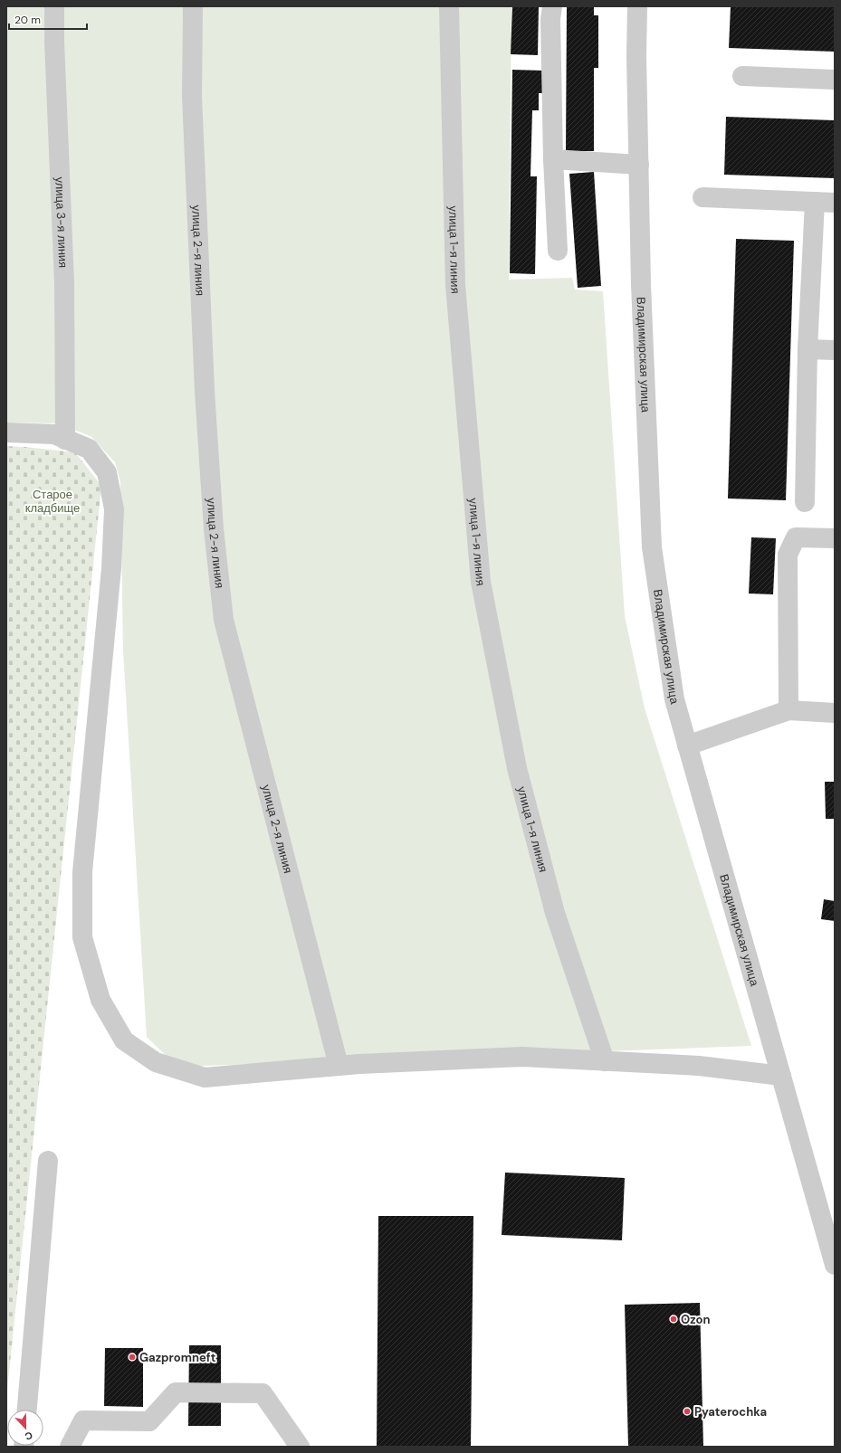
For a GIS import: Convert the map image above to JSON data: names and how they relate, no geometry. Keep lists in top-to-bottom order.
{
  "streets": {
    "street": [
      "улица 3-я линия",
      "улица 1-я линия",
      "улица 2-я линия",
      "Владимирская улица"
    ]
  },
  "parks": ["Старое кладбище"],
  "places": ["Ozon", "Gazpromneft", "Pyaterochka"],
  "scale_bar": "20 m",
  "north": "bottom"
}
